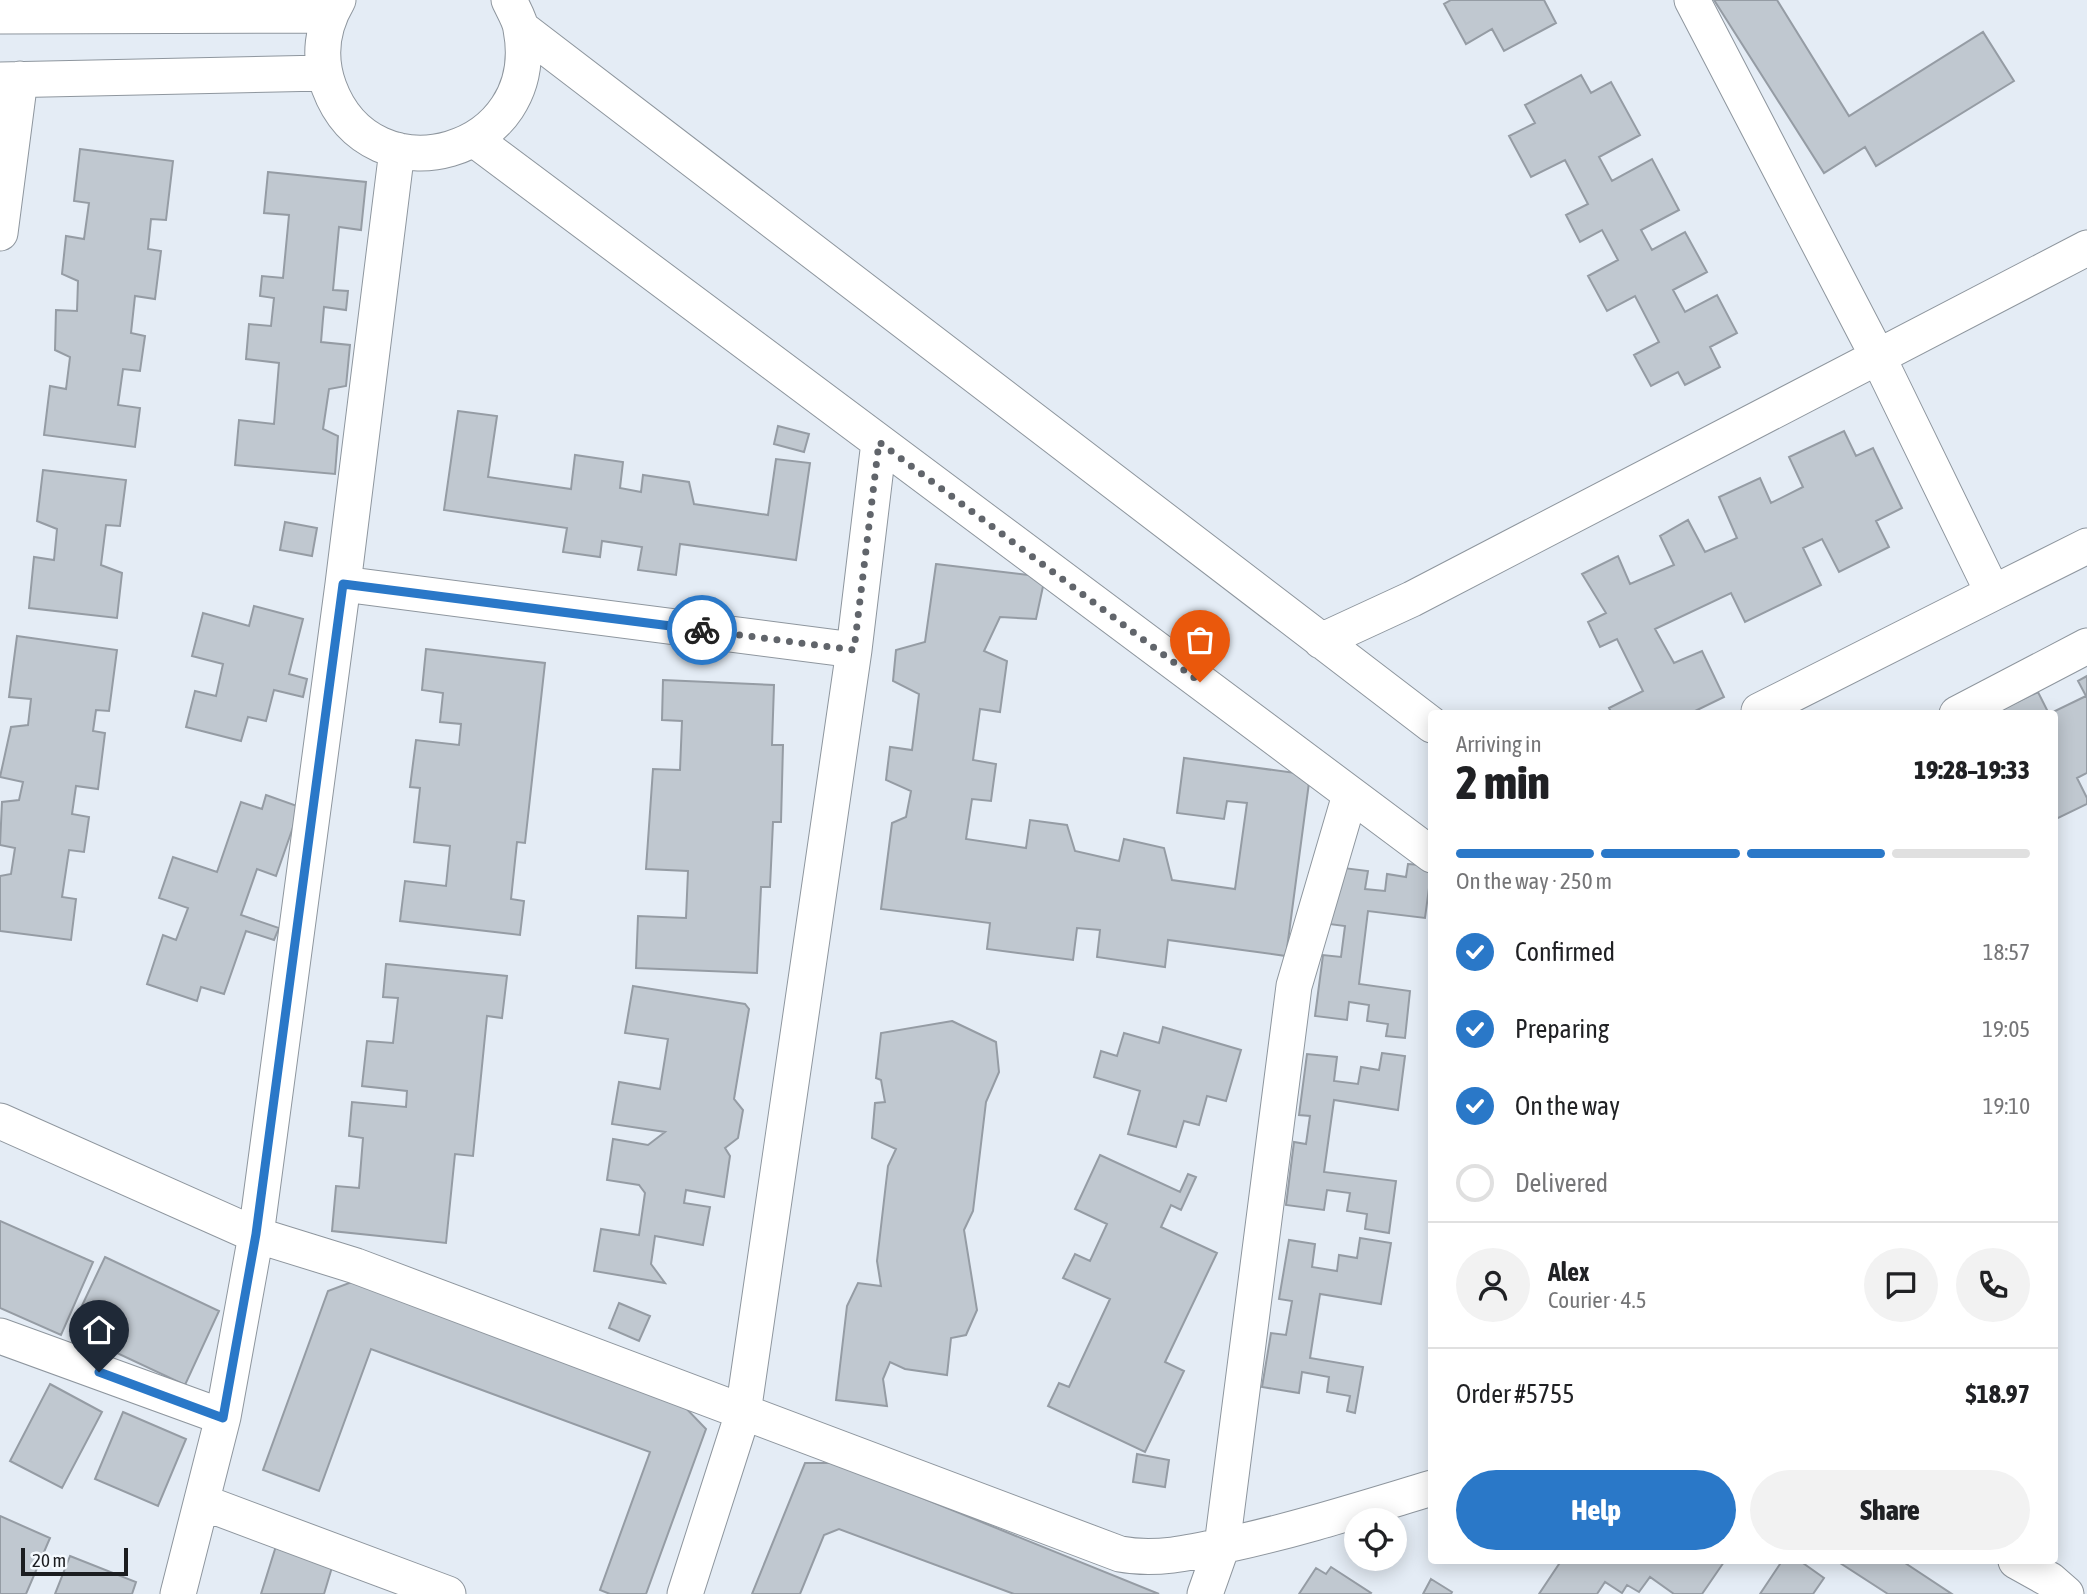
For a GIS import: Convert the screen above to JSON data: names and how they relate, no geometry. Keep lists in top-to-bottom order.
{
  "scale_bar": "20 m",
  "page": {
    "heading": ["2 min", "Arriving in", "19:28–19:33"],
    "panel": [
      "Alex",
      "Courier · 4.5",
      "Order #5755",
      "$18.97"
    ],
    "bar": "On the way · 250 m",
    "list": [
      ["Confirmed", "18:57"],
      ["Preparing", "19:05"],
      ["On the way", "19:10"],
      "Delivered"
    ],
    "buttons": ["Help", "Share"],
    "scale": "20 m"
  }
}
